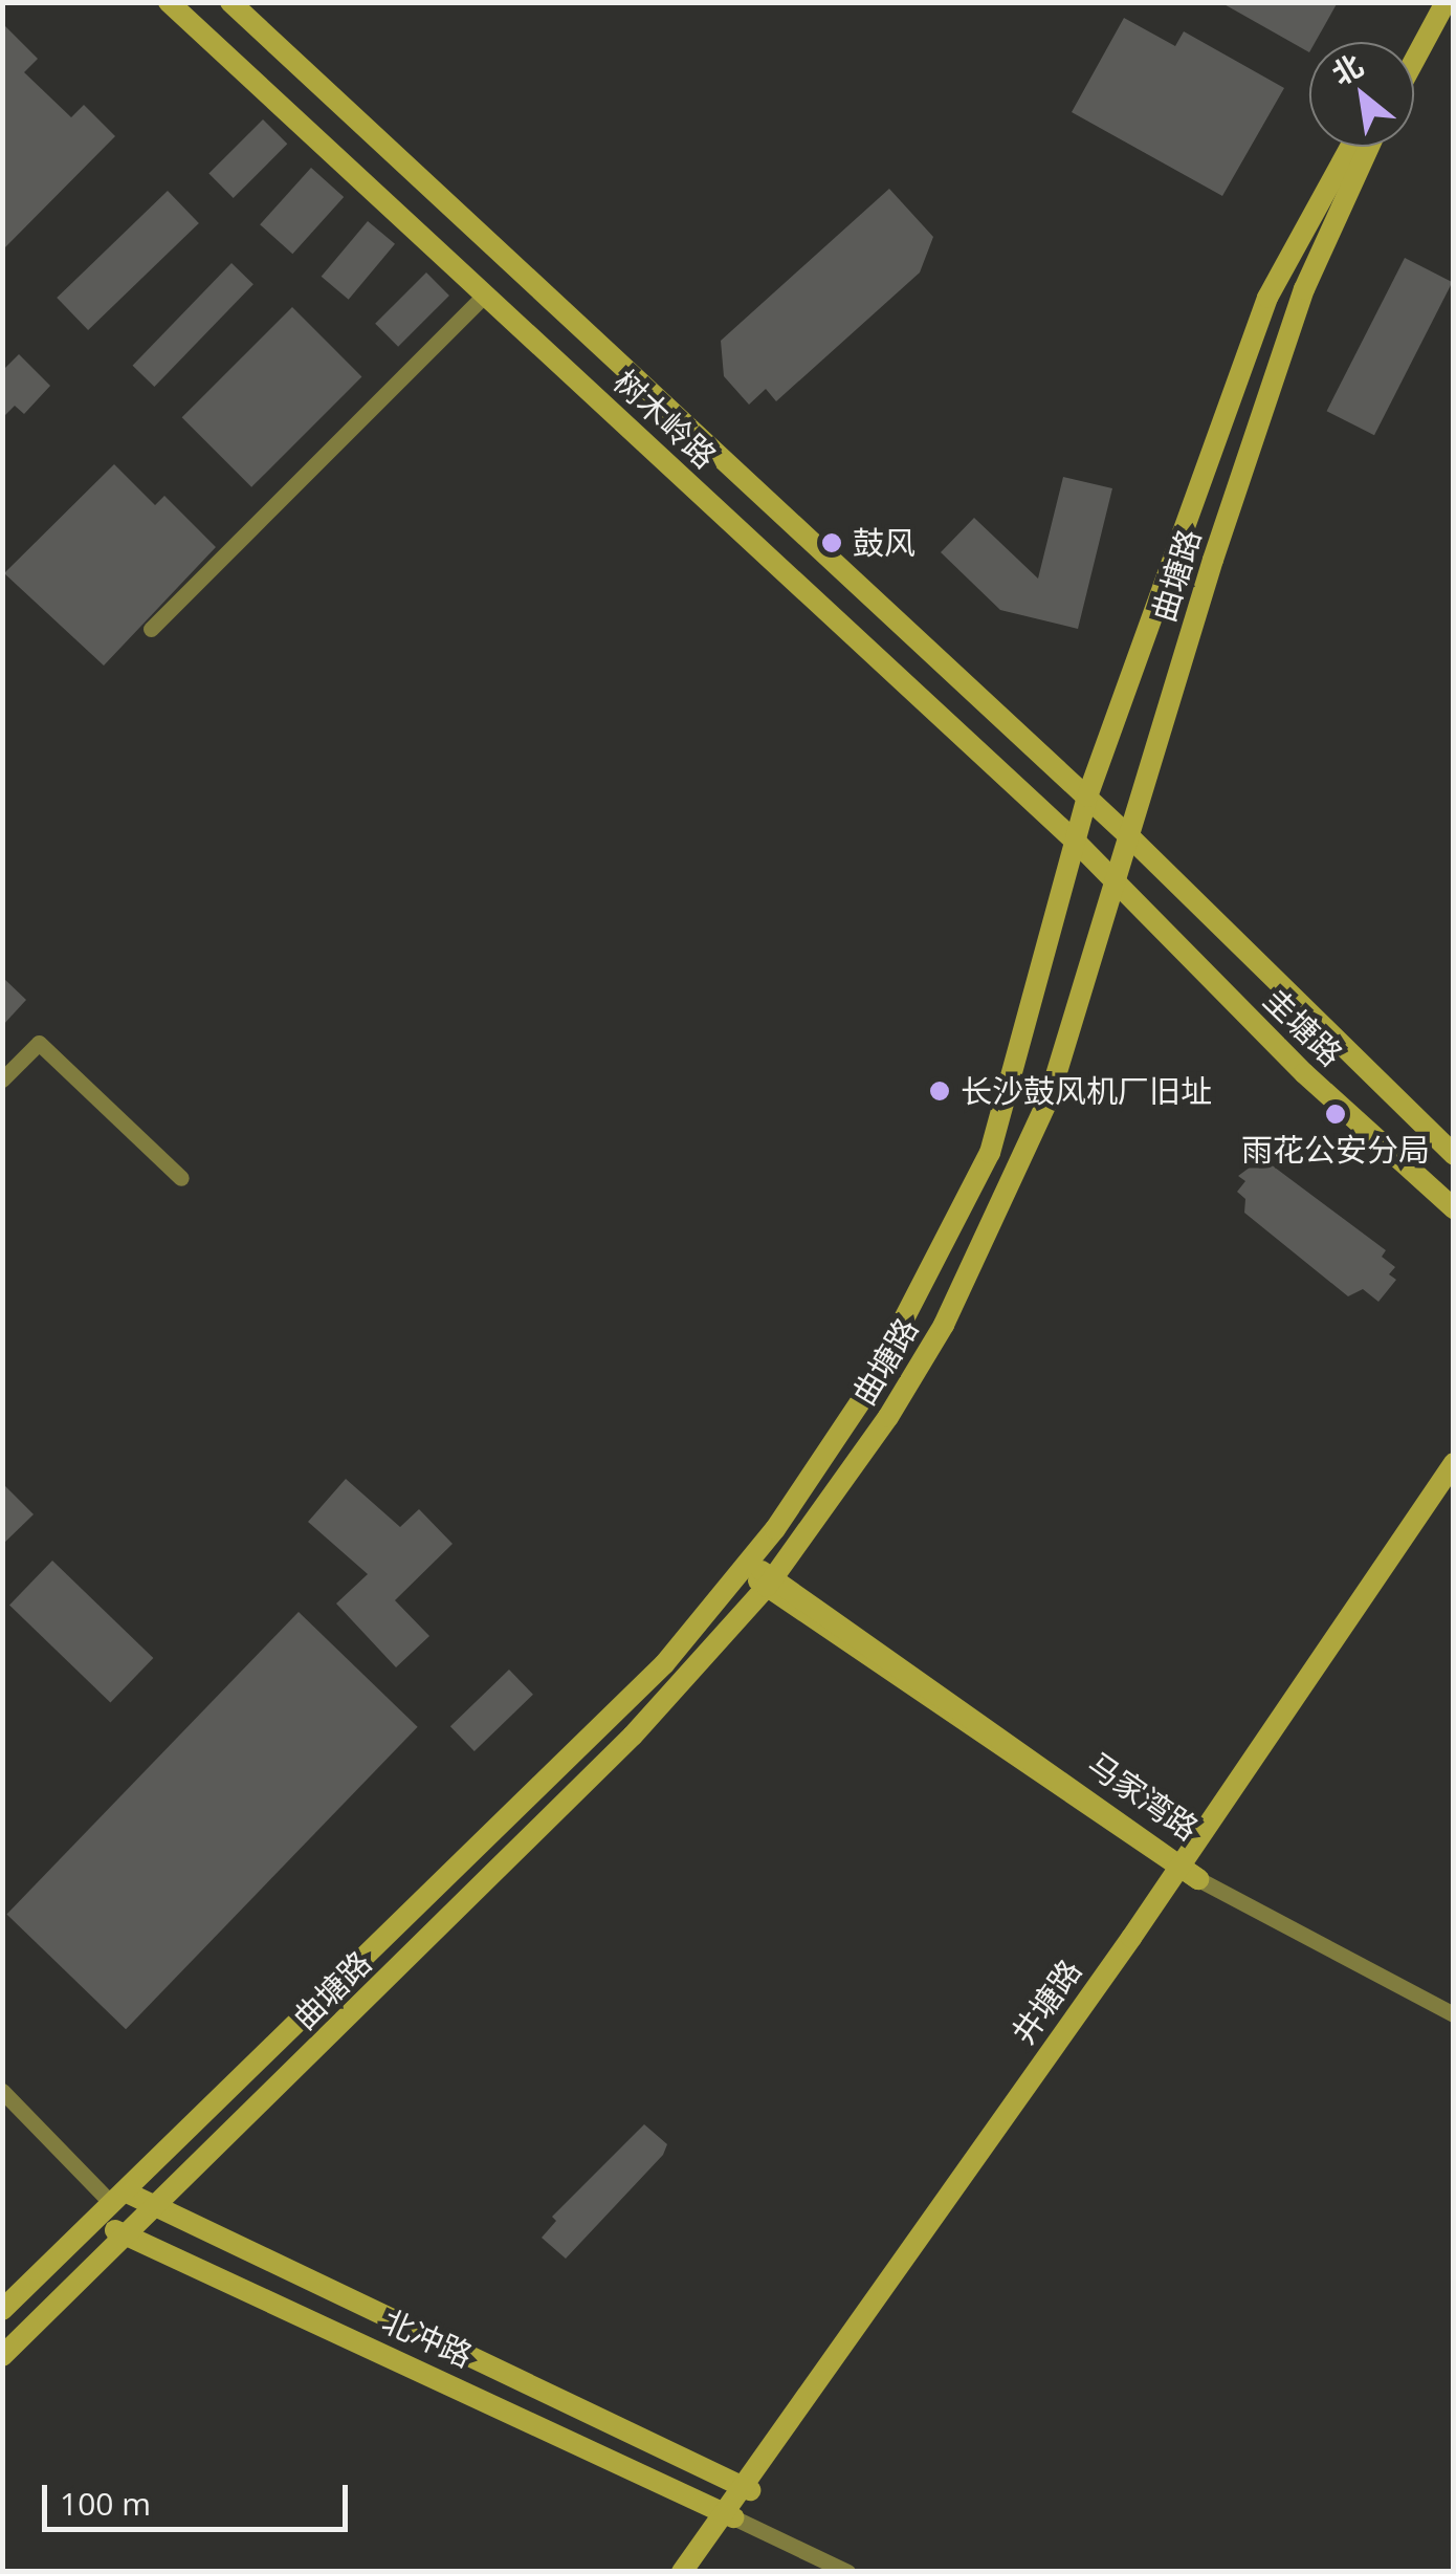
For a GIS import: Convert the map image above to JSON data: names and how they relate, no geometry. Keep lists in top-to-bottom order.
{
  "streets": {
    "main road": [
      "树木岭路",
      "曲塘路",
      "圭塘路",
      "马家湾路",
      "井塘路",
      "北冲路"
    ]
  },
  "crossings": [
    ["树木岭路", "曲塘路"],
    ["树木岭路", "圭塘路"],
    ["曲塘路", "圭塘路"],
    ["曲塘路", "马家湾路"],
    ["曲塘路", "北冲路"],
    ["马家湾路", "井塘路"],
    ["井塘路", "北冲路"]
  ],
  "places": ["鼓风", "长沙鼓风机厂旧址", "雨花公安分局"],
  "scale_bar": "100 m",
  "north": "top left"
}
